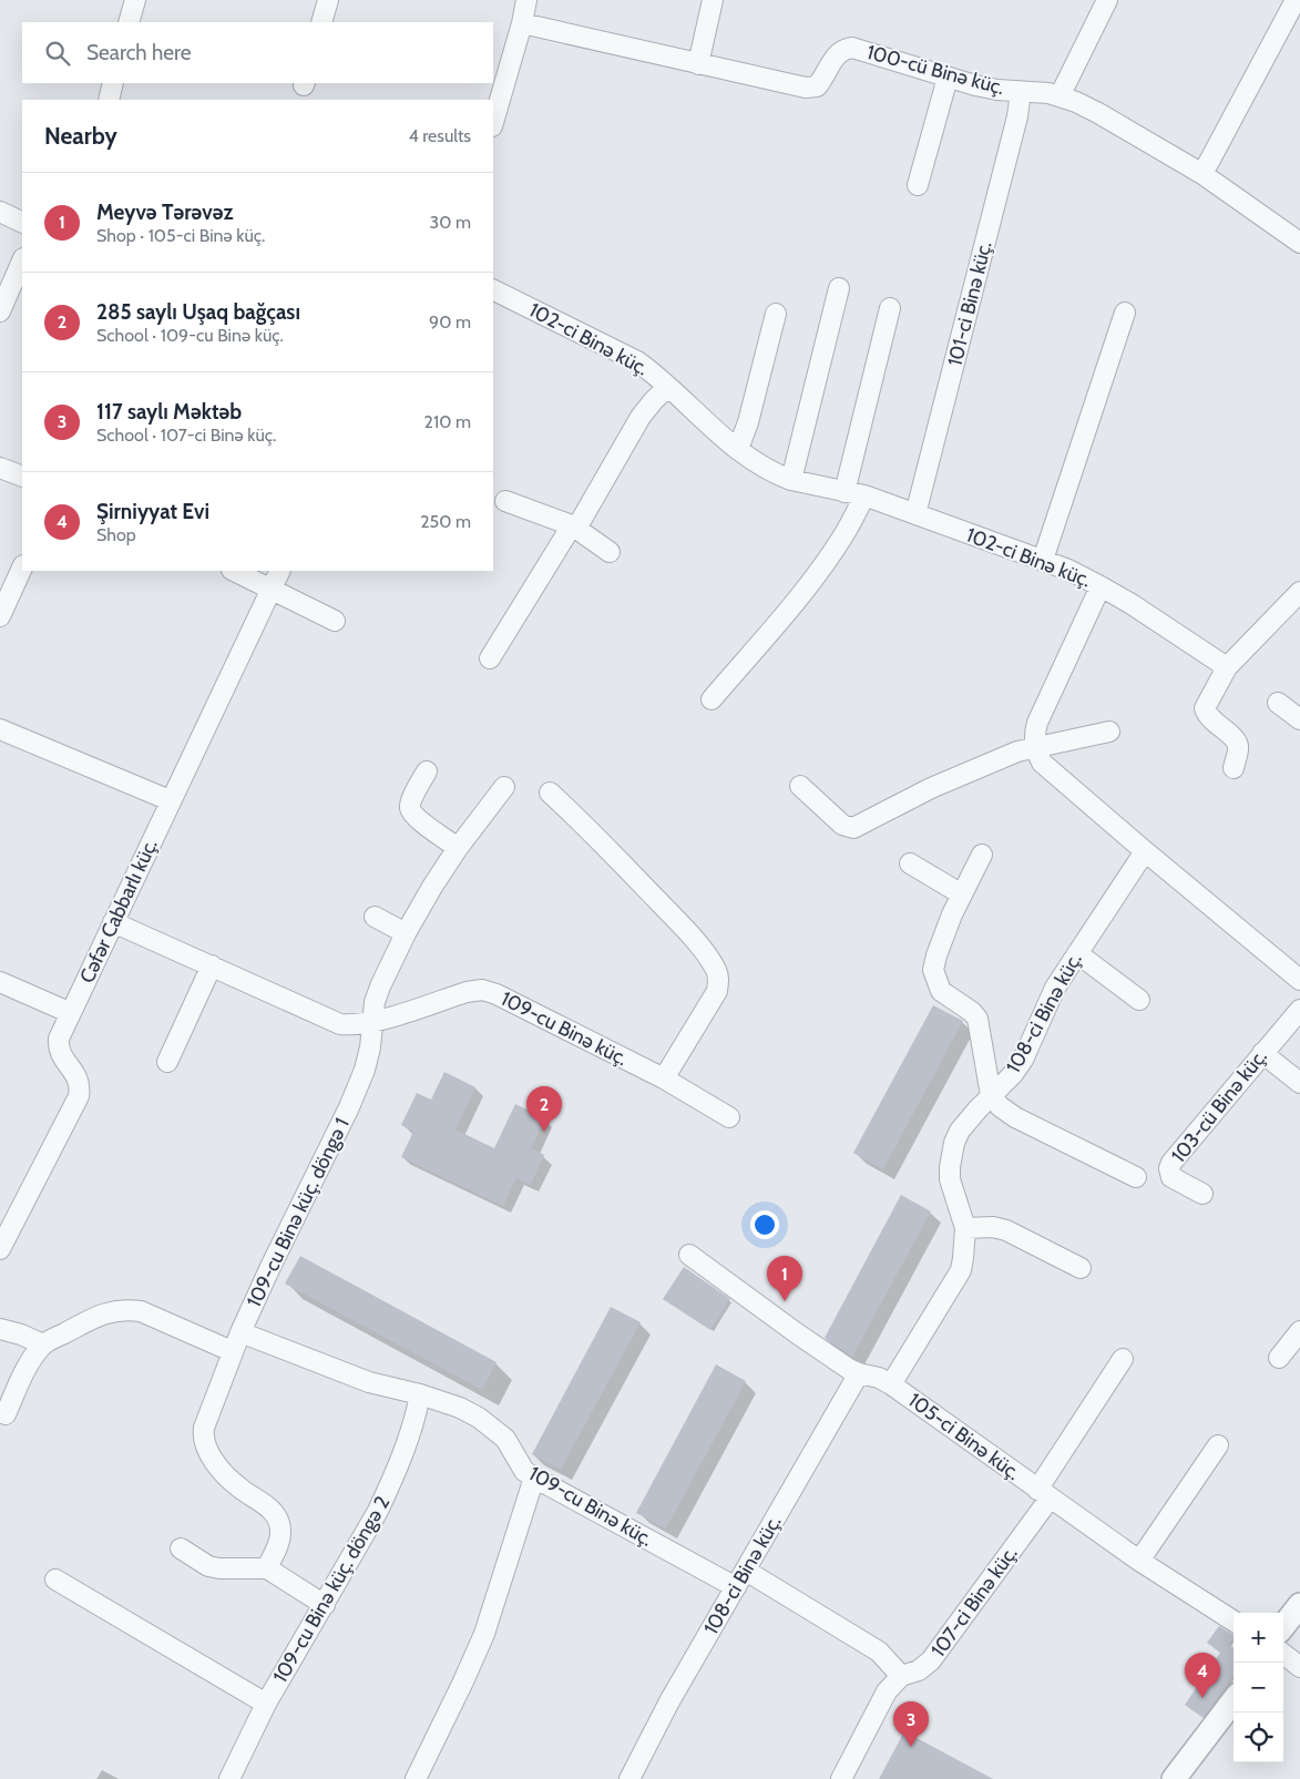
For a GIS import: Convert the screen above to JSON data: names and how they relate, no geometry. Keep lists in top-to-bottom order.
{
  "streets": {
    "street": [
      "100-cü Binə küç.",
      "101-ci Binə küç.",
      "102-ci Binə küç.",
      "Cəfər Cabbarlı küç.",
      "108-ci Binə küç.",
      "109-cu Binə küç.",
      "103-cü Binə küç.",
      "109-cu Binə küç. döngə 1",
      "105-ci Binə küç.",
      "109-cu Binə küç. döngə 2",
      "107-ci Binə küç."
    ]
  },
  "crossings": [
    ["100-cü Binə küç.", "101-ci Binə küç."],
    ["101-ci Binə küç.", "102-ci Binə küç."],
    ["Cəfər Cabbarlı küç.", "109-cu Binə küç."],
    ["108-ci Binə küç.", "109-cu Binə küç."],
    ["108-ci Binə küç.", "105-ci Binə küç."],
    ["109-cu Binə küç.", "109-cu Binə küç. döngə 1"],
    ["109-cu Binə küç.", "109-cu Binə küç. döngə 2"],
    ["105-ci Binə küç.", "107-ci Binə küç."]
  ],
  "page": {
    "search": "Search here",
    "heading": ["Nearby", "4 results"],
    "list": [
      {
        "mark": "1",
        "name": "Meyvə Tərəvəz",
        "note": "Shop · 105-ci Binə küç.",
        "value": "30 m"
      },
      {
        "mark": "2",
        "name": "285 saylı Uşaq bağçası",
        "note": "School · 109-cu Binə küç.",
        "value": "90 m"
      },
      {
        "mark": "3",
        "name": "117 saylı Məktəb",
        "note": "School · 107-ci Binə küç.",
        "value": "210 m"
      },
      {
        "mark": "4",
        "name": "Şirniyyat Evi",
        "note": "Shop",
        "value": "250 m"
      }
    ],
    "pins": [
      "2",
      "1",
      "4",
      "3"
    ],
    "map_buttons": ["+", "−"]
  }
}
